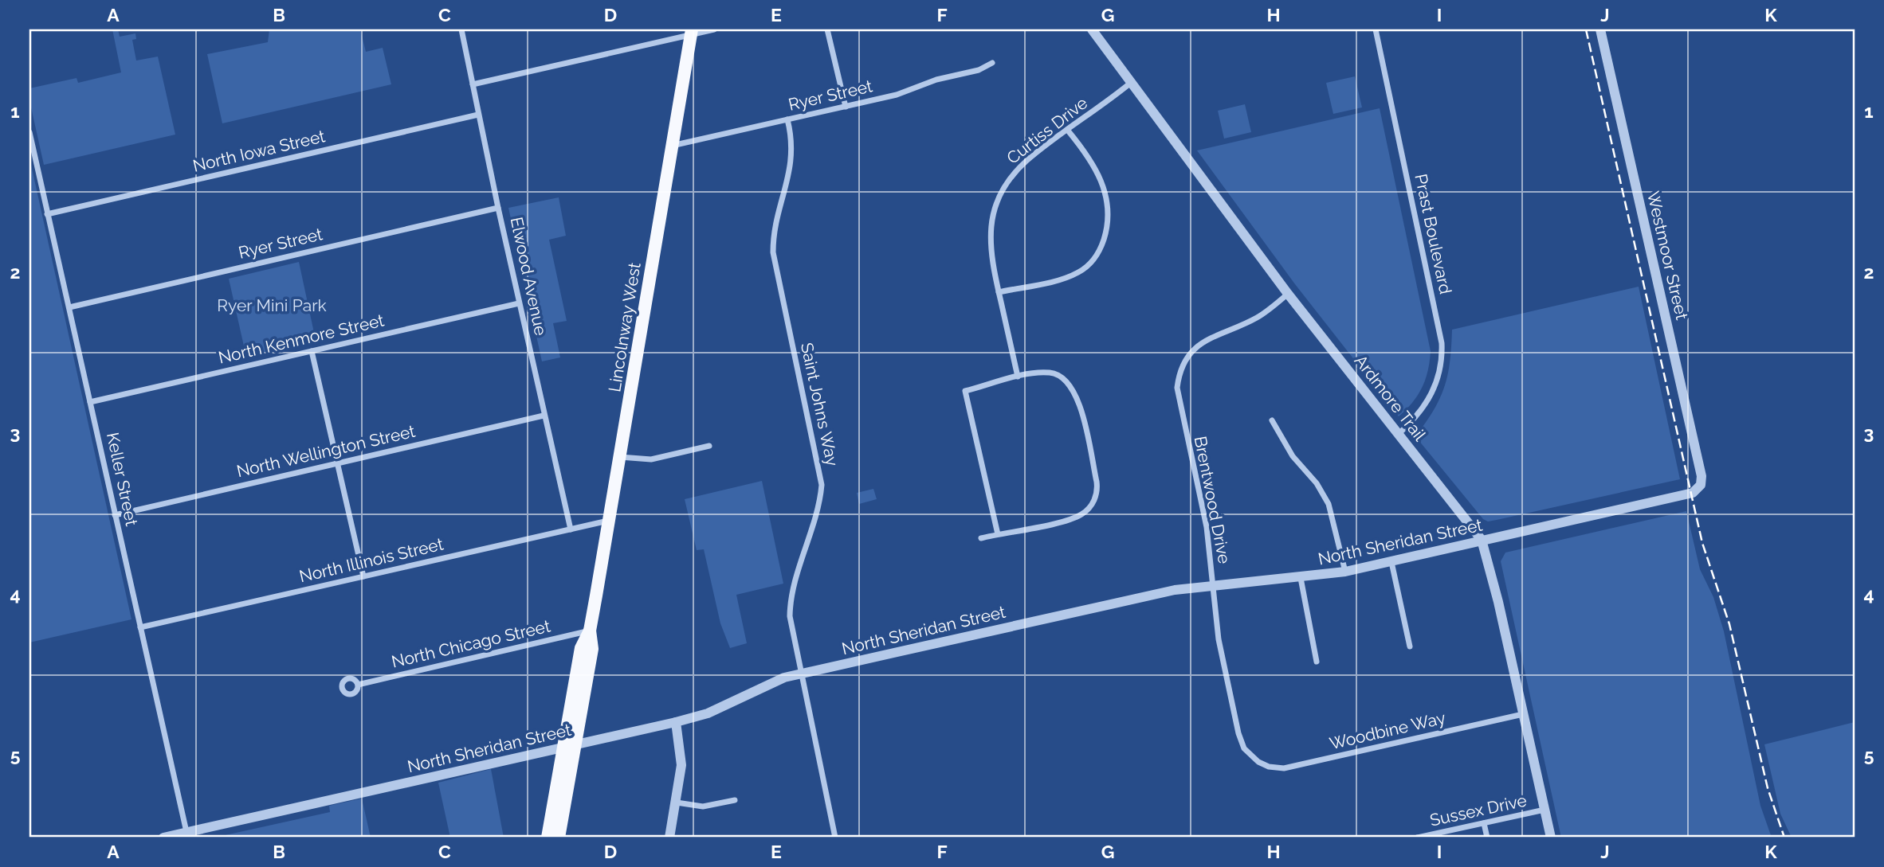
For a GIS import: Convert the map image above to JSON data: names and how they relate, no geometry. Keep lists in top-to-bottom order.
{
  "streets": {
    "main road": ["Lincolnway West"],
    "street": [
      "Ryer Street",
      "Curtiss Drive",
      "North Iowa Street",
      "Prast Boulevard",
      "Westmoor Street",
      "Elwood Avenue",
      "North Kenmore Street",
      "Ardmore Trail",
      "Saint Johns Way",
      "North Wellington Street",
      "Keller Street",
      "Brentwood Drive",
      "North Sheridan Street",
      "North Illinois Street",
      "North Chicago Street",
      "Woodbine Way",
      "Sussex Drive"
    ]
  },
  "crossings": [
    ["Ryer Street", "Elwood Avenue"],
    ["Ryer Street", "Lincolnway West"],
    ["Ryer Street", "Saint Johns Way"],
    ["Ryer Street", "Keller Street"],
    ["Curtiss Drive", "Ardmore Trail"],
    ["North Iowa Street", "Elwood Avenue"],
    ["North Iowa Street", "Keller Street"],
    ["Prast Boulevard", "Ardmore Trail"],
    ["Westmoor Street", "North Sheridan Street"],
    ["Elwood Avenue", "North Kenmore Street"],
    ["Elwood Avenue", "North Wellington Street"],
    ["Elwood Avenue", "North Illinois Street"],
    ["Lincolnway West", "North Sheridan Street"],
    ["Lincolnway West", "North Illinois Street"],
    ["Lincolnway West", "North Chicago Street"],
    ["North Kenmore Street", "Keller Street"],
    ["Ardmore Trail", "Brentwood Drive"],
    ["Ardmore Trail", "North Sheridan Street"],
    ["Ardmore Trail", "Woodbine Way"],
    ["Ardmore Trail", "Sussex Drive"],
    ["Saint Johns Way", "North Sheridan Street"],
    ["North Wellington Street", "Keller Street"],
    ["Keller Street", "North Sheridan Street"],
    ["Keller Street", "North Illinois Street"],
    ["Brentwood Drive", "North Sheridan Street"],
    ["Brentwood Drive", "Woodbine Way"]
  ],
  "parks": ["Ryer Mini Park"],
  "grid": {
    "columns": [
      "A",
      "B",
      "C",
      "D",
      "E",
      "F",
      "G",
      "H",
      "I",
      "J",
      "K"
    ],
    "rows": [
      "1",
      "2",
      "3",
      "4",
      "5"
    ]
  }
}
